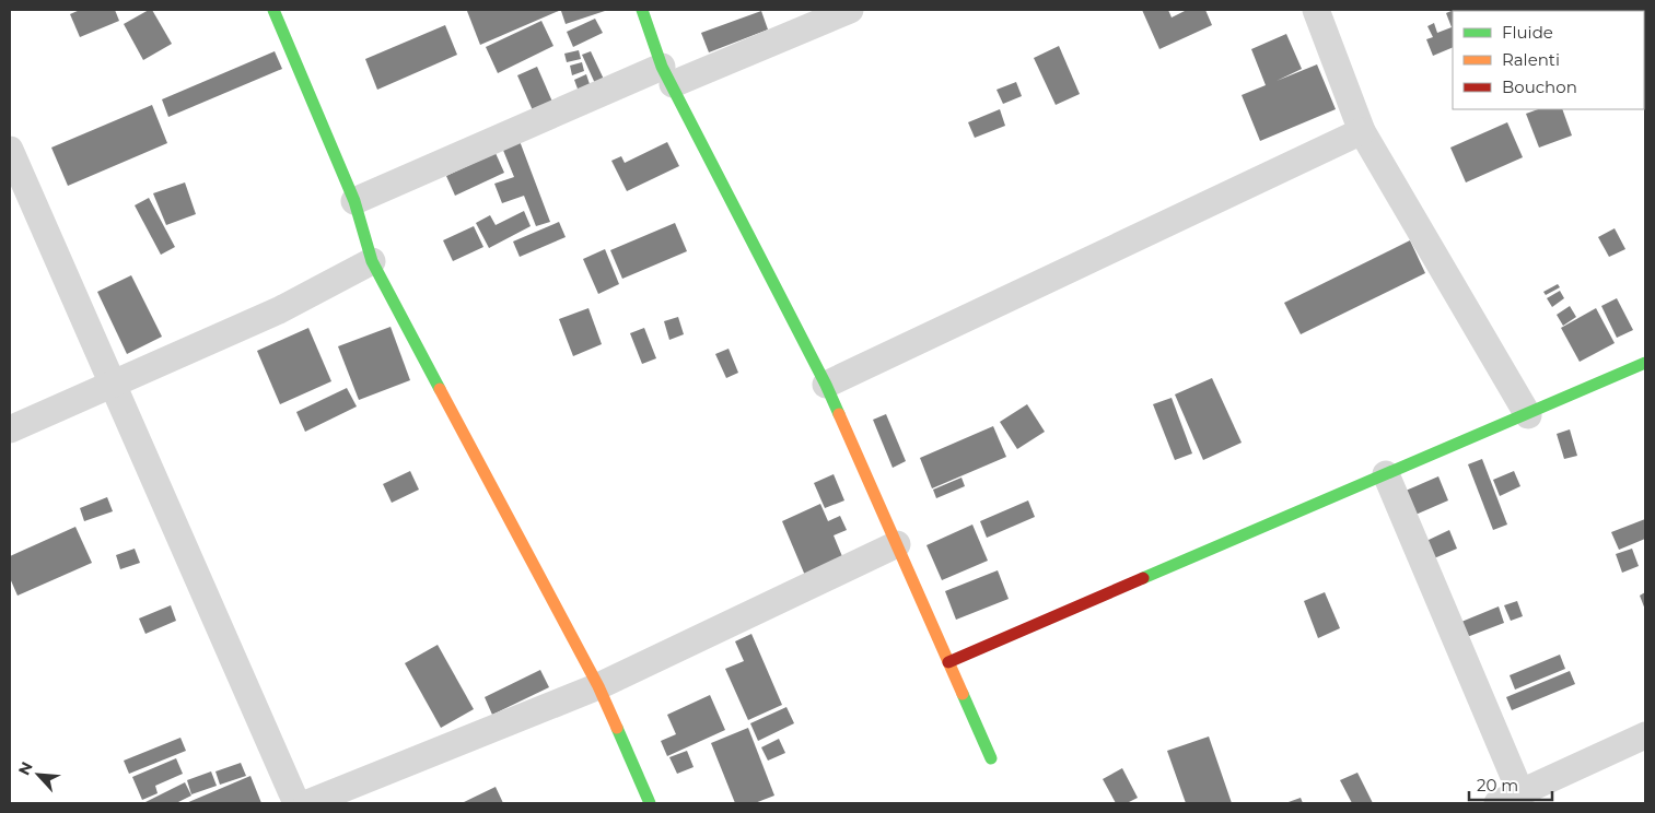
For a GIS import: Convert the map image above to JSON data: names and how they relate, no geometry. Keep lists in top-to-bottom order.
{
  "legend": ["Fluide", "Ralenti", "Bouchon"],
  "scale_bar": "20 m",
  "north": "top left"
}
